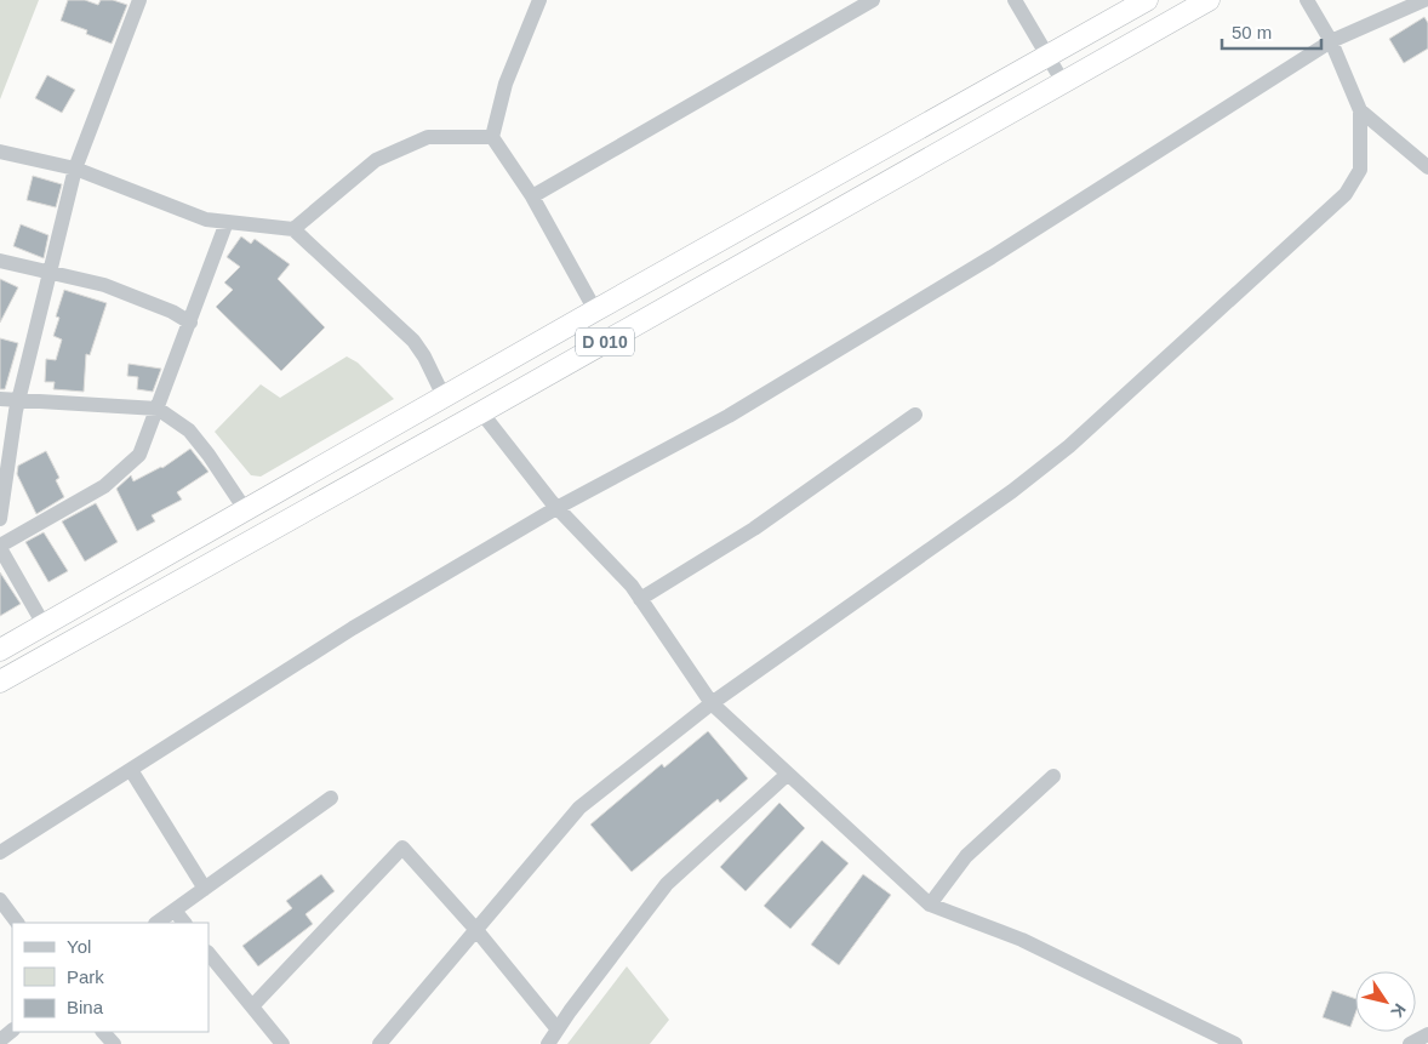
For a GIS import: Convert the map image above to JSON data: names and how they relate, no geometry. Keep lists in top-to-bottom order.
{
  "streets": {
    "highway": ["D 010"]
  },
  "legend": ["Yol", "Park", "Bina"],
  "scale_bar": "50 m",
  "north": "bottom right"
}
